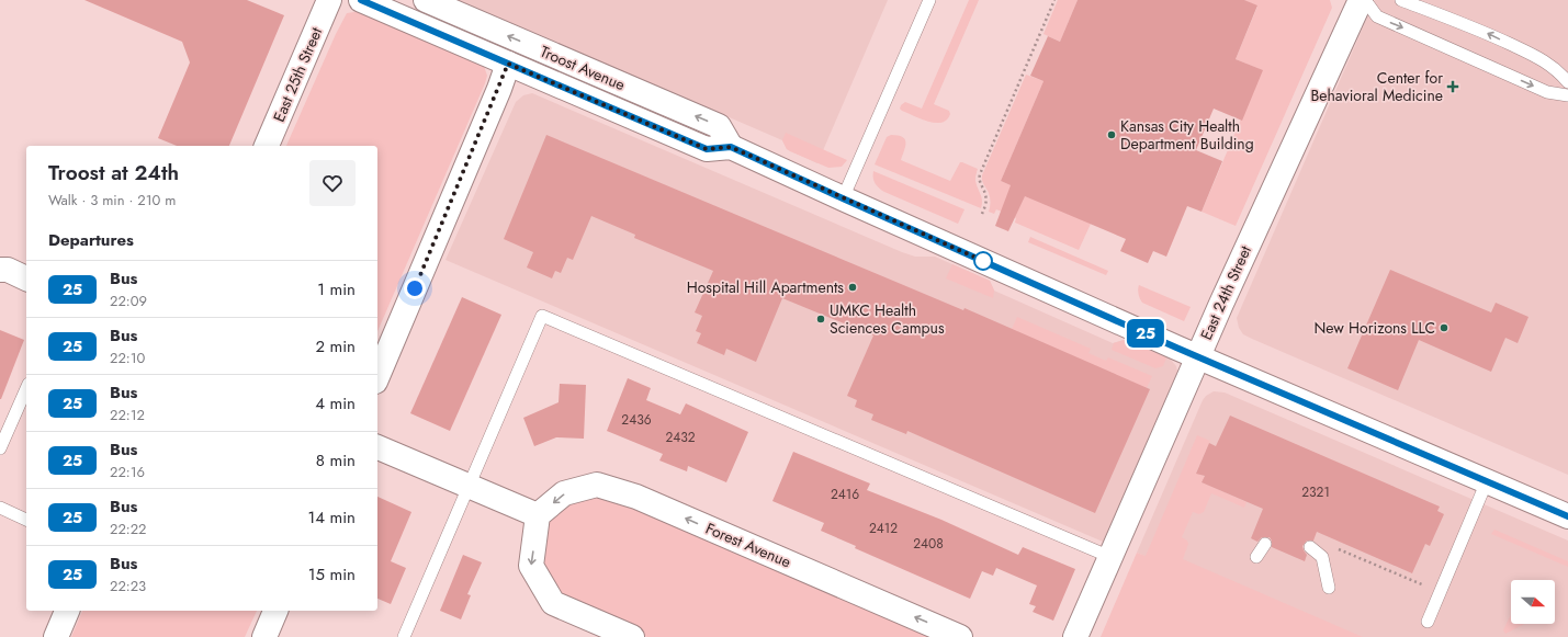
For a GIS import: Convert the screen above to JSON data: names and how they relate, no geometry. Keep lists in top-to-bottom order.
{
  "streets": {
    "street": [
      "Troost Avenue",
      "East 25th Street",
      "East 24th Street",
      "Forest Avenue"
    ]
  },
  "crossings": [
    ["Troost Avenue", "East 24th Street"]
  ],
  "one_way": ["Forest Avenue"],
  "places": {
    "health": ["Center for Behavioral Medicine"],
    "other": [
      "Kansas City Health Department Building",
      "Hospital Hill Apartments",
      "UMKC Health Sciences Campus",
      "New Horizons LLC"
    ]
  },
  "lines": ["bus line 25"],
  "house_numbers": [
    "2436",
    "2432",
    "2321",
    "2416",
    "2412",
    "2408"
  ],
  "north": "right",
  "page": {
    "on_map": "25",
    "heading": [
      ["Troost at 24th", "Walk · 3 min · 210 m"],
      "Departures"
    ],
    "list": [
      {
        "mark": "25",
        "name": "Bus",
        "note": "22:09",
        "value": "1 min"
      },
      {
        "mark": "25",
        "name": "Bus",
        "note": "22:10",
        "value": "2 min"
      },
      {
        "mark": "25",
        "name": "Bus",
        "note": "22:12",
        "value": "4 min"
      },
      {
        "mark": "25",
        "name": "Bus",
        "note": "22:16",
        "value": "8 min"
      },
      {
        "mark": "25",
        "name": "Bus",
        "note": "22:22",
        "value": "14 min"
      },
      {
        "mark": "25",
        "name": "Bus",
        "note": "22:23",
        "value": "15 min"
      }
    ]
  }
}
